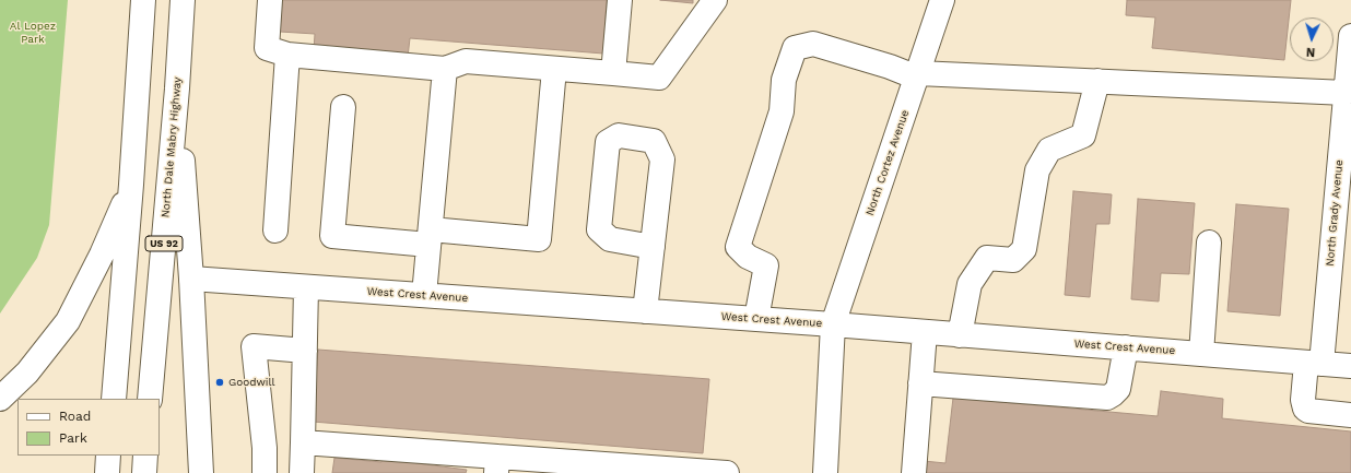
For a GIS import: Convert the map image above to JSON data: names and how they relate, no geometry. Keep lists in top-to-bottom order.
{
  "streets": {
    "street": [
      "North Dale Mabry Highway",
      "North Cortez Avenue",
      "North Grady Avenue",
      "US 92",
      "West Crest Avenue"
    ]
  },
  "crossings": [
    ["North Cortez Avenue", "West Crest Avenue"],
    ["North Grady Avenue", "West Crest Avenue"]
  ],
  "parks": ["Al Lopez Park"],
  "places": ["Goodwill"],
  "legend": ["Road", "Park"],
  "north": "bottom"
}
